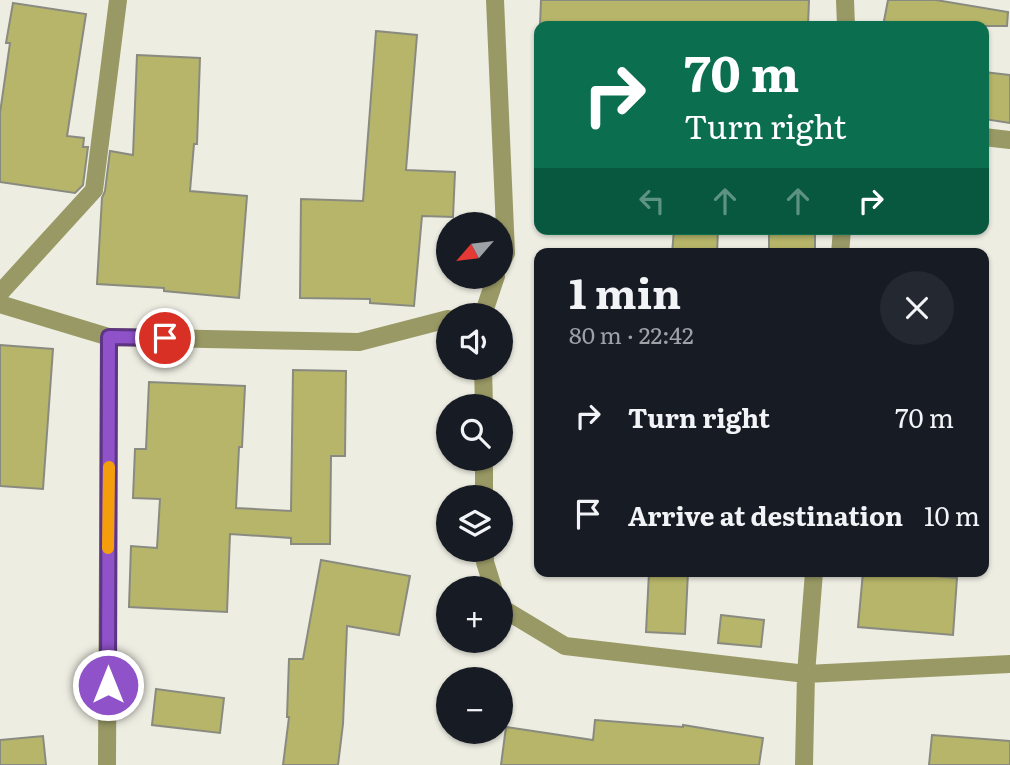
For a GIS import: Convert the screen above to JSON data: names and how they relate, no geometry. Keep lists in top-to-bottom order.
{
  "north": "bottom left",
  "page": {
    "turn": ["70 m", "Turn right"],
    "map_buttons": ["+", "−"],
    "heading": ["1 min", "80 m · 22:42"],
    "list": [
      {
        "name": "Turn right",
        "value": "70 m"
      },
      {
        "name": "Arrive at destination",
        "value": "10 m"
      }
    ]
  }
}
